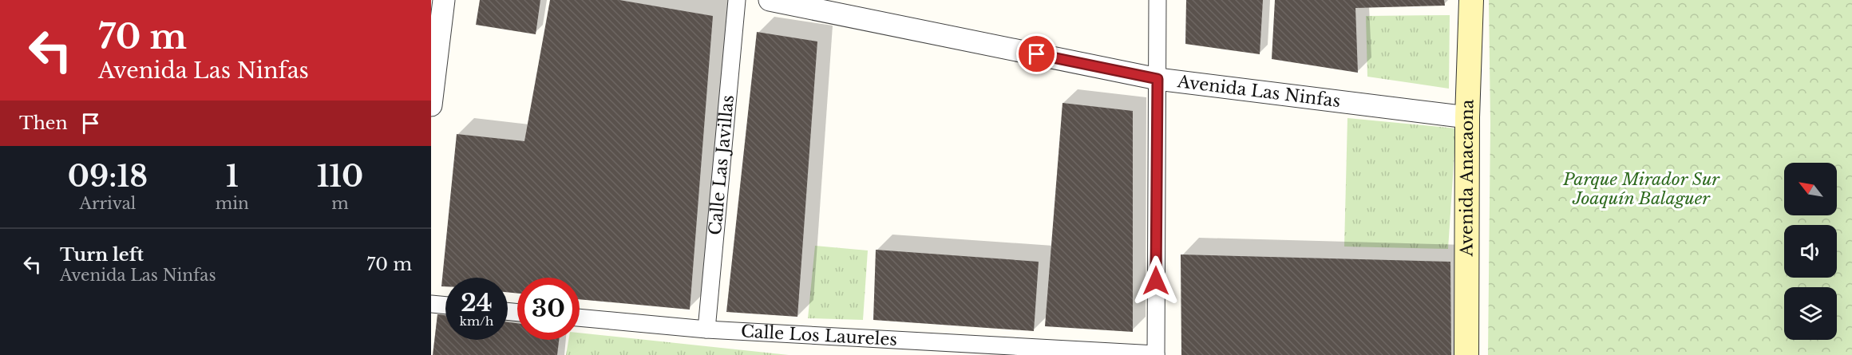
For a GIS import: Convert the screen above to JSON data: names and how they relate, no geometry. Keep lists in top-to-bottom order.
{
  "streets": {
    "main road": ["Avenida Anacaona"],
    "street": ["Avenida Las Ninfas", "Calle Las Javillas", "Calle Los Laureles"]
  },
  "crossings": [
    ["Avenida Las Ninfas", "Avenida Anacaona"],
    ["Calle Las Javillas", "Calle Los Laureles"]
  ],
  "parks": ["Parque Mirador Sur Joaquín Balaguer"],
  "north": "top left",
  "page": {
    "turn": ["70 m", "Avenida Las Ninfas"],
    "then": "Then",
    "eta": [
      "09:18",
      "Arrival",
      "1",
      "min",
      "110",
      "m"
    ],
    "list": [
      {
        "name": "Turn left",
        "note": "Avenida Las Ninfas",
        "value": "70 m"
      }
    ],
    "speed": "24 km/h",
    "limit": "30"
  }
}
